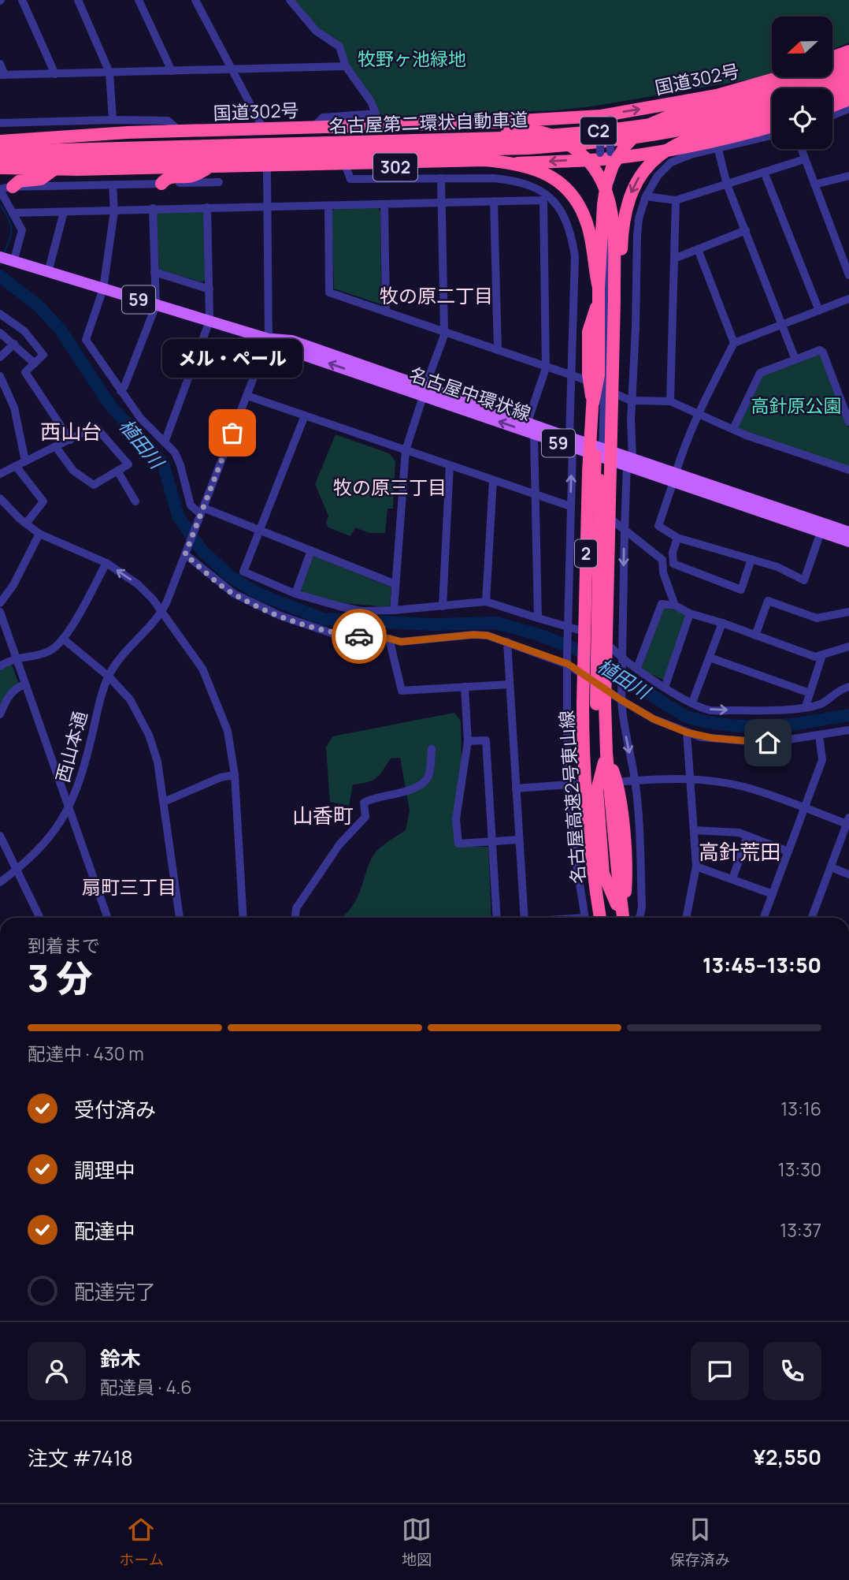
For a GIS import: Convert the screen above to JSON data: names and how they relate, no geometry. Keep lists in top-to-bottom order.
{
  "streets": {
    "highway": [
      "国道302号",
      "名古屋第二環状自動車道",
      "C2",
      "302",
      "2",
      "名古屋高速2号東山線"
    ],
    "main road": ["59", "名古屋中環状線"],
    "street": ["西山本通"]
  },
  "crossings": [
    ["名古屋第二環状自動車道", "302"]
  ],
  "districts": [
    "牧の原二丁目",
    "西山台",
    "牧の原三丁目",
    "山香町",
    "高針荒田",
    "扇町三丁目"
  ],
  "water": ["植田川"],
  "parks": ["牧野ヶ池緑地", "高針原公園"],
  "places": ["メル・ペール"],
  "north": "left",
  "page": {
    "bubble": "メル・ペール",
    "heading": ["3 分", "到着まで", "13:45–13:50"],
    "panel": [
      "鈴木",
      "配達員 · 4.6",
      "注文 #7418",
      "¥2,550"
    ],
    "bar": "配達中 · 430 m",
    "list": [
      ["受付済み", "13:16"],
      ["調理中", "13:30"],
      ["配達中", "13:37"],
      "配達完了"
    ],
    "tabs": ["ホーム", "地図", "保存済み"]
  }
}
